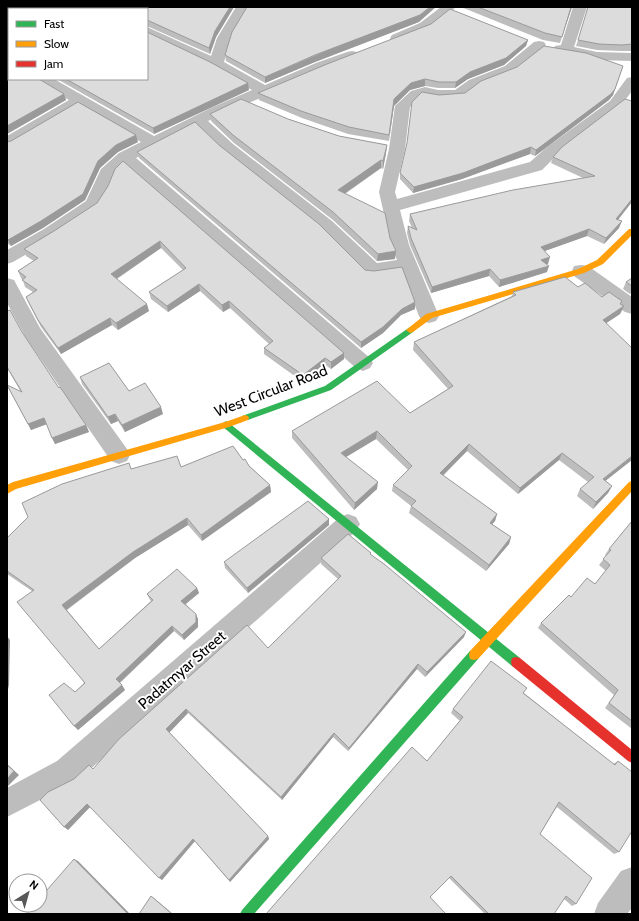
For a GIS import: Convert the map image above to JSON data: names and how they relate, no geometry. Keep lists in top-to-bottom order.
{
  "streets": {
    "street": ["West Circular Road", "Padatmyar Street"]
  },
  "legend": ["Fast", "Slow", "Jam"],
  "north": "top right"
}
